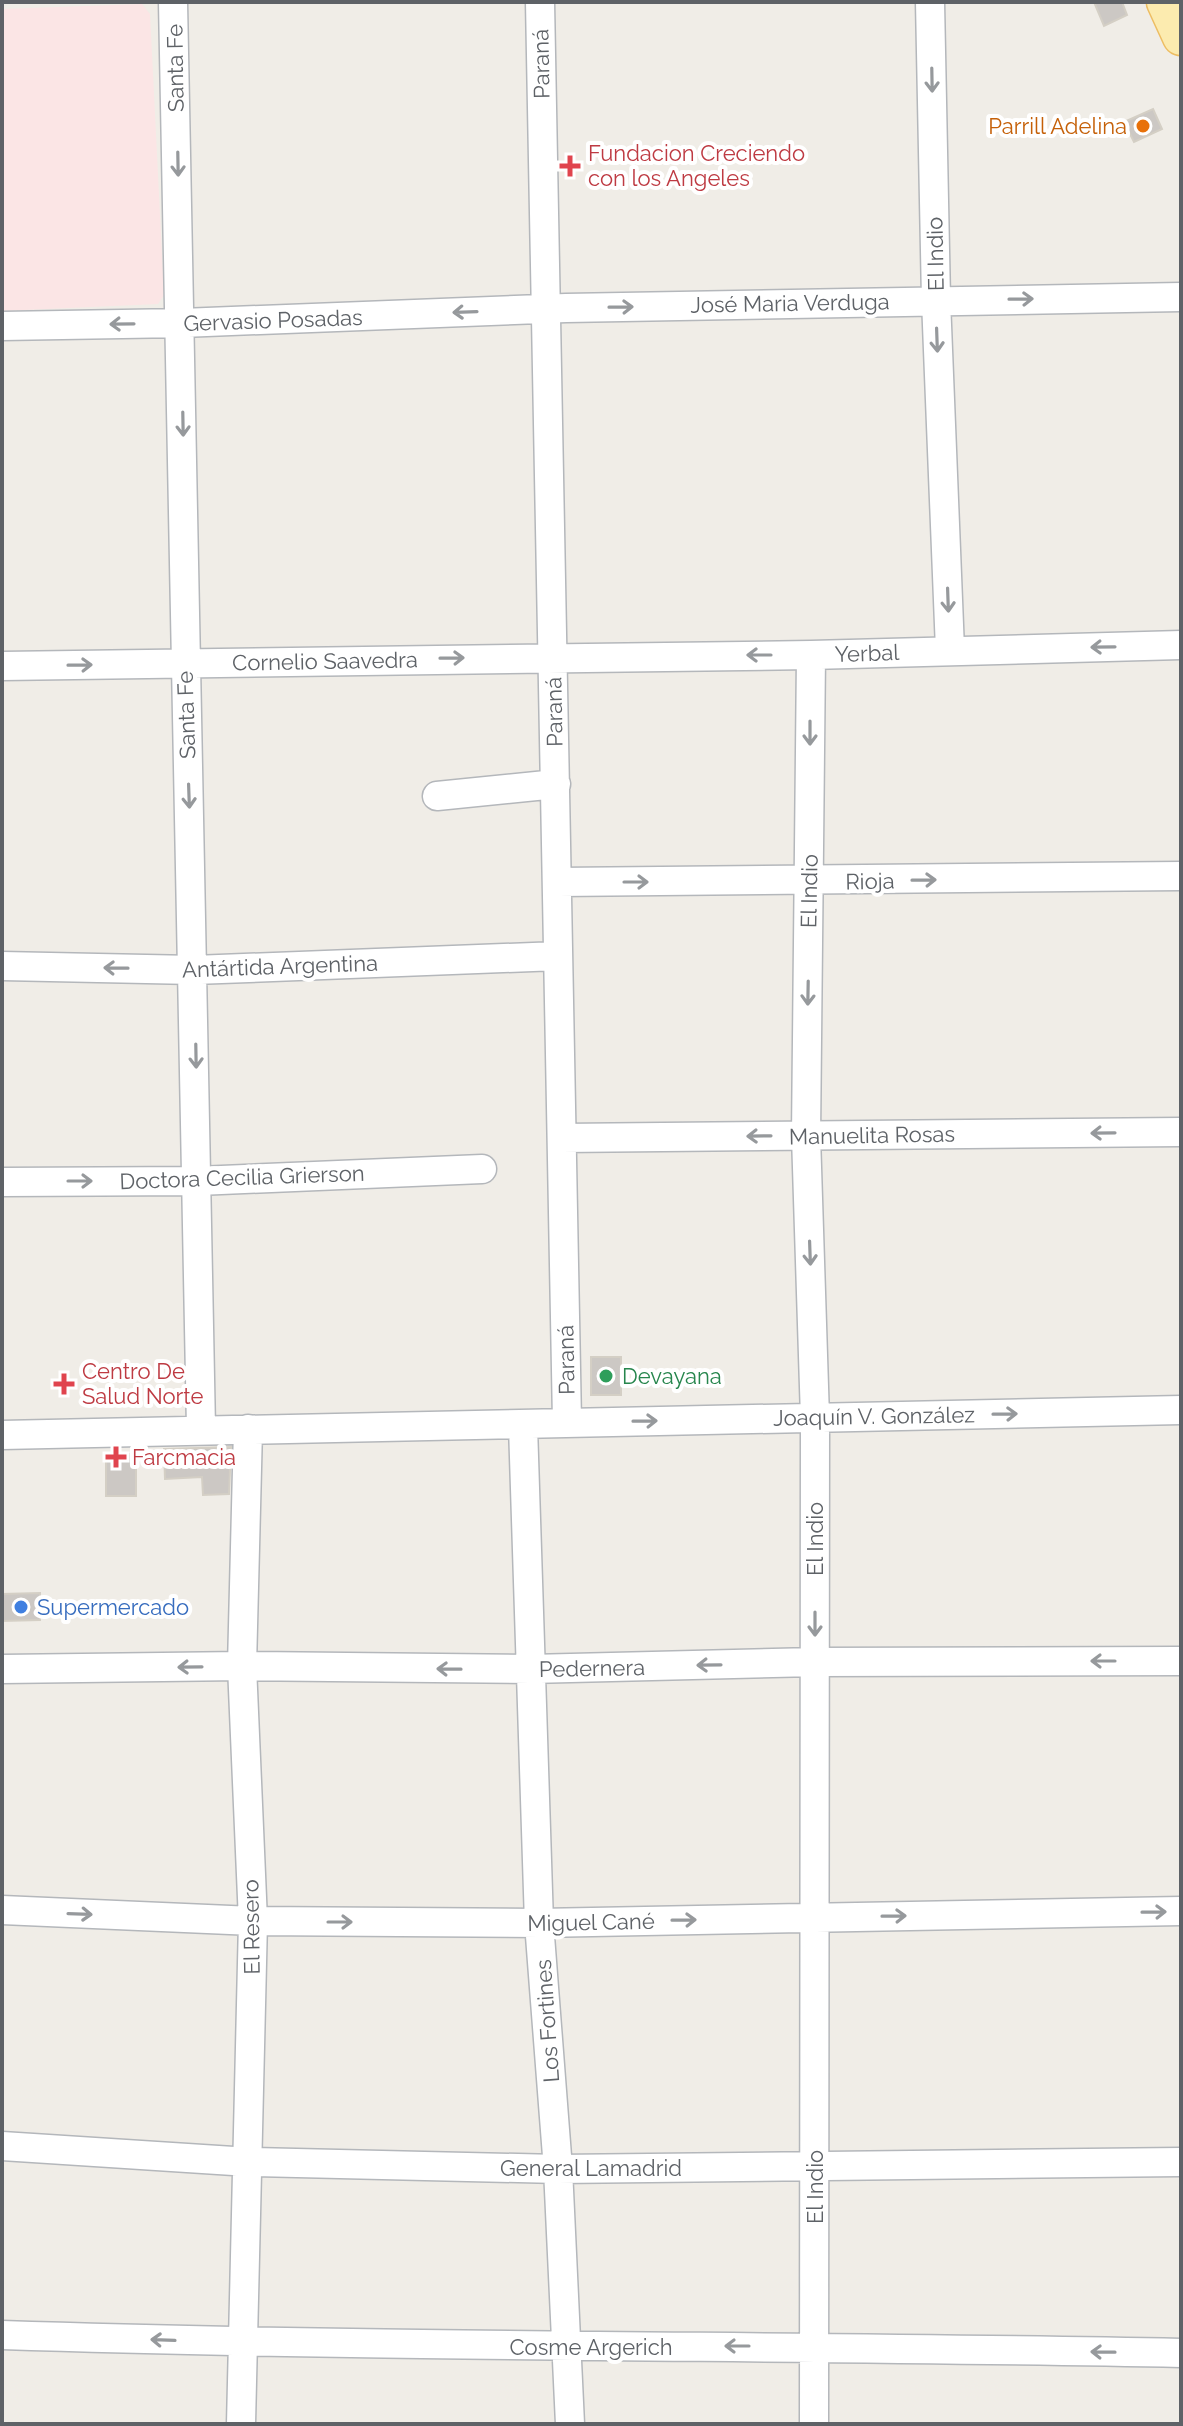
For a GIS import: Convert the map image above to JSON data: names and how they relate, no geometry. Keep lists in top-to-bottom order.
{
  "streets": {
    "street": [
      "Paraná",
      "Santa Fe",
      "El Indio",
      "José Maria Verduga",
      "Gervasio Posadas",
      "Yerbal",
      "Cornelio Saavedra",
      "Rioja",
      "Antártida Argentina",
      "Manuelita Rosas",
      "Doctora Cecilia Grierson",
      "Joaquín V. González",
      "Pedernera",
      "Miguel Cané",
      "El Resero",
      "Los Fortines",
      "General Lamadrid",
      "Cosme Argerich"
    ]
  },
  "crossings": [
    ["Paraná", "José Maria Verduga"],
    ["Paraná", "Gervasio Posadas"],
    ["Paraná", "Yerbal"],
    ["Paraná", "Cornelio Saavedra"],
    ["Paraná", "Rioja"],
    ["Paraná", "Antártida Argentina"],
    ["Paraná", "Manuelita Rosas"],
    ["Paraná", "Joaquín V. González"],
    ["Santa Fe", "Gervasio Posadas"],
    ["Santa Fe", "Cornelio Saavedra"],
    ["Santa Fe", "Antártida Argentina"],
    ["Santa Fe", "Doctora Cecilia Grierson"],
    ["Santa Fe", "Joaquín V. González"],
    ["El Indio", "José Maria Verduga"],
    ["El Indio", "Yerbal"],
    ["El Indio", "Rioja"],
    ["El Indio", "Manuelita Rosas"],
    ["El Indio", "Joaquín V. González"],
    ["El Indio", "Pedernera"],
    ["El Indio", "Miguel Cané"],
    ["El Indio", "General Lamadrid"],
    ["El Indio", "Cosme Argerich"],
    ["José Maria Verduga", "Gervasio Posadas"],
    ["Yerbal", "Cornelio Saavedra"],
    ["Joaquín V. González", "El Resero"],
    ["Joaquín V. González", "Los Fortines"],
    ["Pedernera", "El Resero"],
    ["Pedernera", "Los Fortines"],
    ["Miguel Cané", "El Resero"],
    ["Miguel Cané", "Los Fortines"],
    ["El Resero", "General Lamadrid"],
    ["El Resero", "Cosme Argerich"],
    ["Los Fortines", "General Lamadrid"],
    ["Los Fortines", "Cosme Argerich"]
  ],
  "one_way": [
    "Santa Fe",
    "El Indio",
    "José Maria Verduga",
    "Gervasio Posadas",
    "Yerbal",
    "Cornelio Saavedra",
    "Rioja",
    "Manuelita Rosas",
    "Doctora Cecilia Grierson",
    "Joaquín V. González",
    "Pedernera",
    "Miguel Cané",
    "Cosme Argerich"
  ],
  "places": {
    "other": ["Parrill Adelina", "Devayana", "Supermercado"],
    "health": ["Fundacion Creciendo con los Angeles", "Centro De Salud Norte", "Farcmacia"]
  }
}
